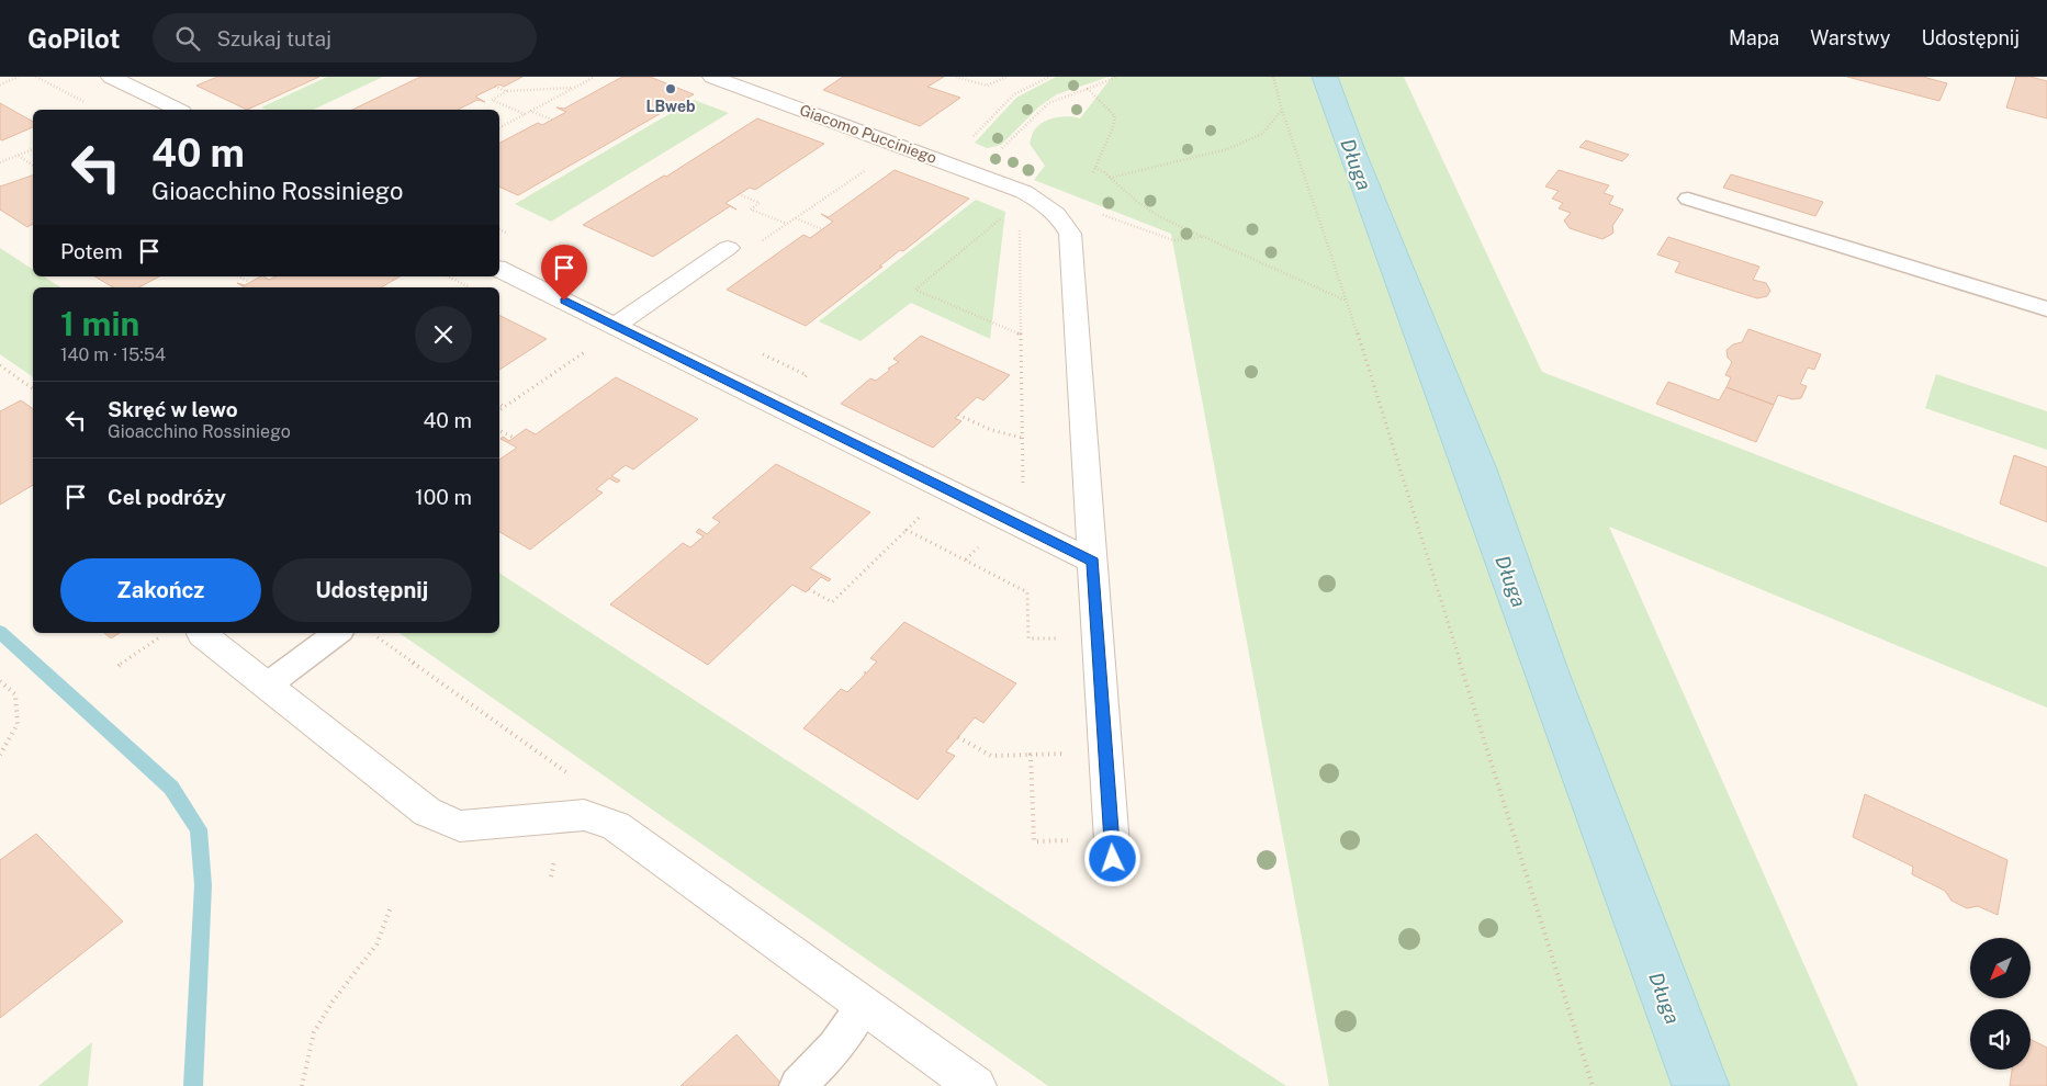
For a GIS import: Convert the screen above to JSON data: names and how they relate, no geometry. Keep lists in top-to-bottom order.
{
  "streets": {
    "street": ["Giacomo Pucciniego"]
  },
  "water": ["Długa"],
  "places": ["LBweb"],
  "north": "bottom left",
  "page": {
    "header": "GoPilot",
    "search": "Szukaj tutaj",
    "nav": ["Mapa", "Warstwy", "Udostępnij"],
    "turn": ["40 m", "Gioacchino Rossiniego"],
    "then": "Potem",
    "heading": ["1 min", "140 m · 15:54"],
    "list": [
      {
        "name": "Skręć w lewo",
        "note": "Gioacchino Rossiniego",
        "value": "40 m"
      },
      {
        "name": "Cel podróży",
        "value": "100 m"
      }
    ],
    "buttons": ["Zakończ", "Udostępnij"]
  }
}
